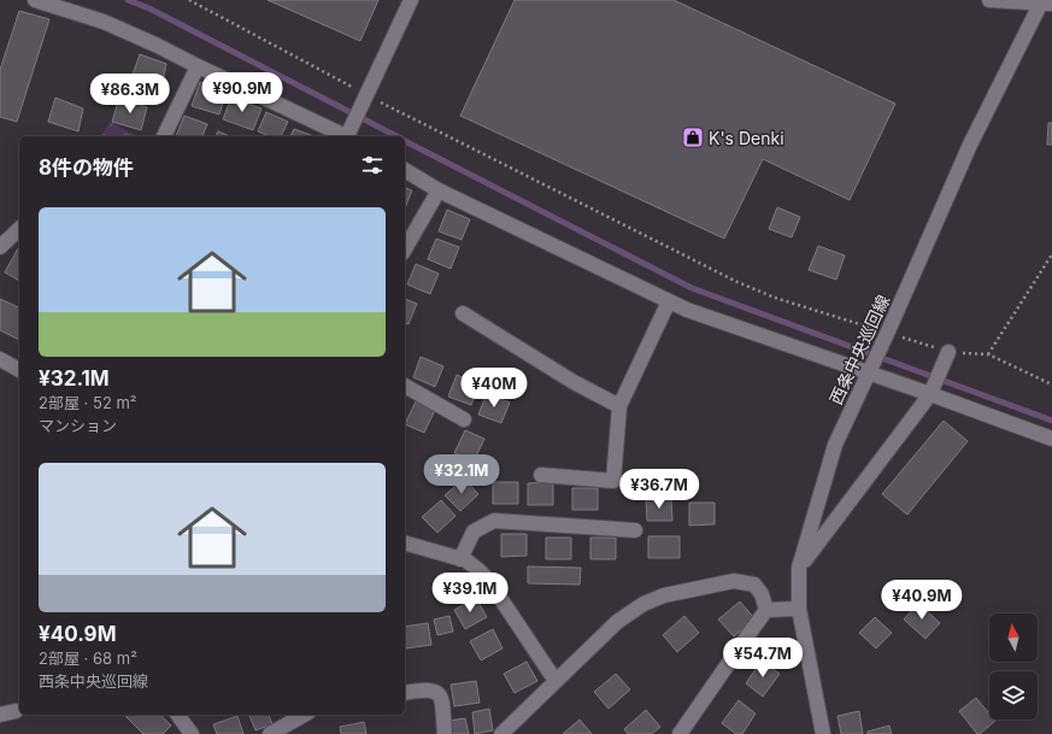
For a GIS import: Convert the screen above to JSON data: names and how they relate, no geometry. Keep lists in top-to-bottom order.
{
  "streets": {
    "street": ["西条中央巡回線"]
  },
  "places": {
    "shop": ["K's Denki"]
  },
  "north": "top",
  "page": {
    "price": [
      "¥90.9M",
      "¥86.3M",
      "¥40M",
      "¥32.1M",
      "¥36.7M",
      "¥39.1M",
      "¥40.9M",
      "¥54.7M"
    ],
    "heading": "8件の物件",
    "list": [
      {
        "name": "¥32.1M",
        "note": "2部屋 · 52 m² · マンション"
      },
      {
        "name": "¥40.9M",
        "note": "2部屋 · 68 m² · 西条中央巡回線"
      }
    ]
  }
}
